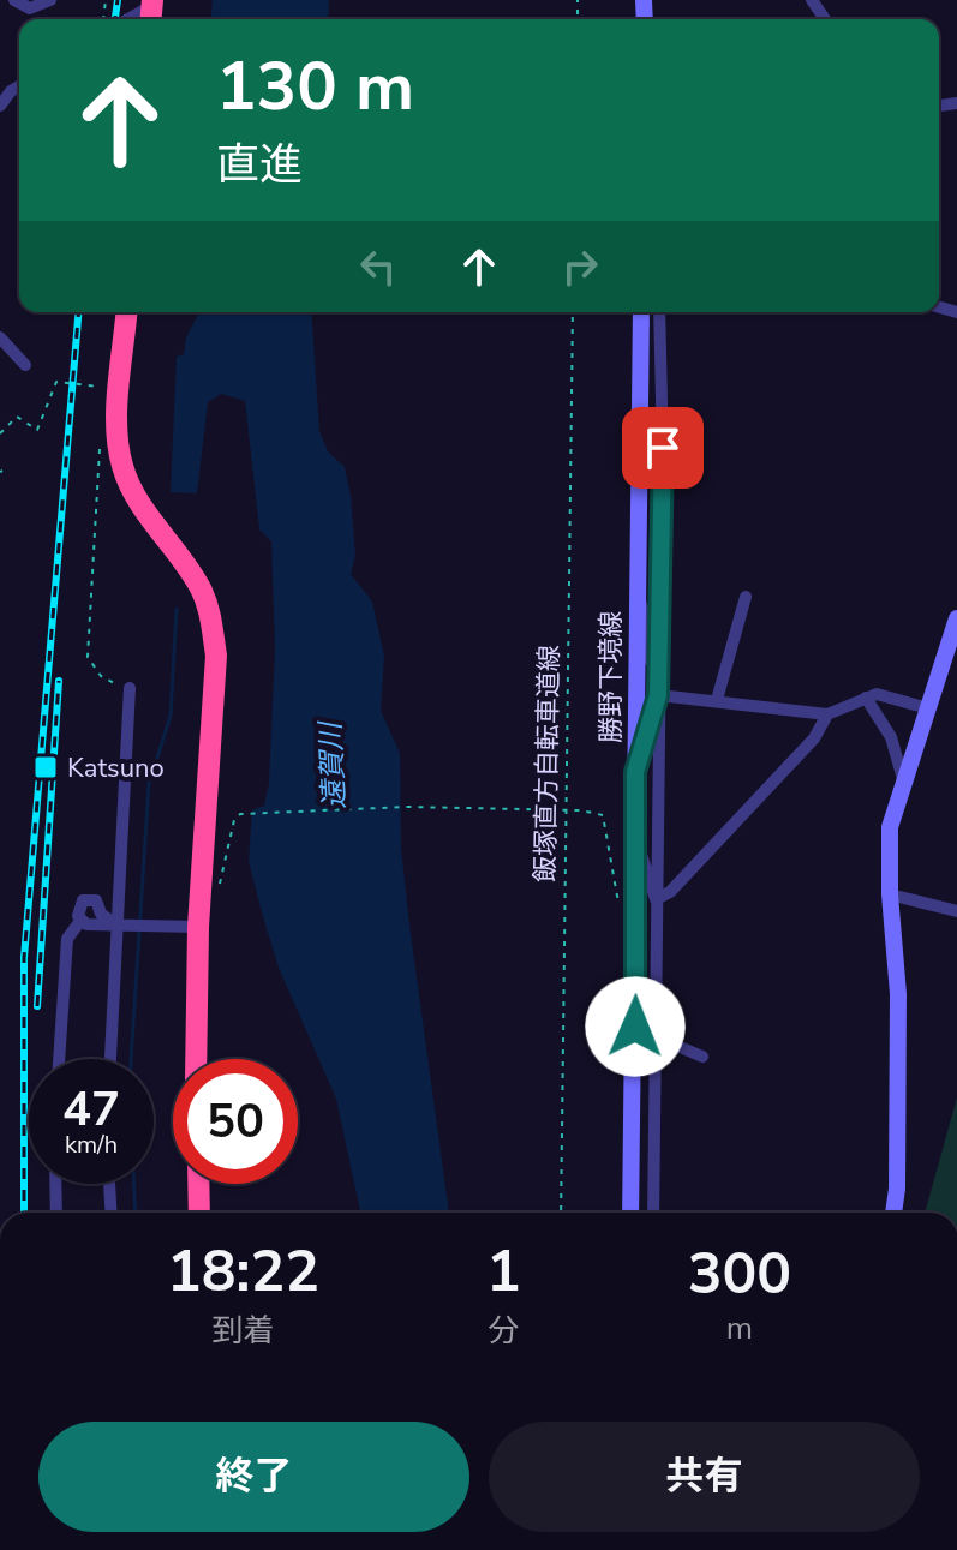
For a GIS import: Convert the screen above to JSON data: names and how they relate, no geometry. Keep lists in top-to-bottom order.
{
  "streets": {
    "main road": ["勝野下境線"],
    "path": ["飯塚直方自転車道線"]
  },
  "water": ["遠賀川"],
  "places": {
    "transit": ["Katsuno"]
  },
  "page": {
    "turn": ["130 m", "直進"],
    "speed": "47 km/h",
    "limit": "50",
    "eta": [
      "18:22",
      "到着",
      "1",
      "分",
      "300",
      "m"
    ],
    "buttons": ["終了", "共有"]
  }
}
